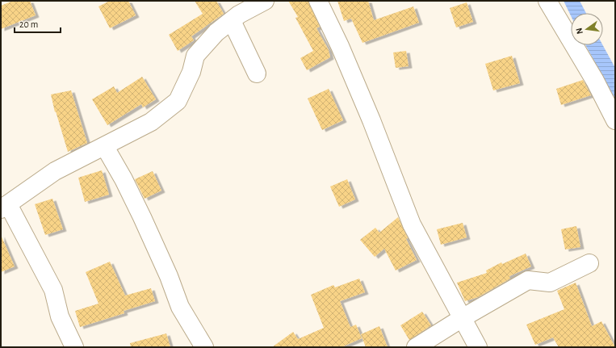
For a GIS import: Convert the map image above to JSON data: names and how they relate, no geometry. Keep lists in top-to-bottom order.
{
  "scale_bar": "20 m",
  "north": "left"
}
